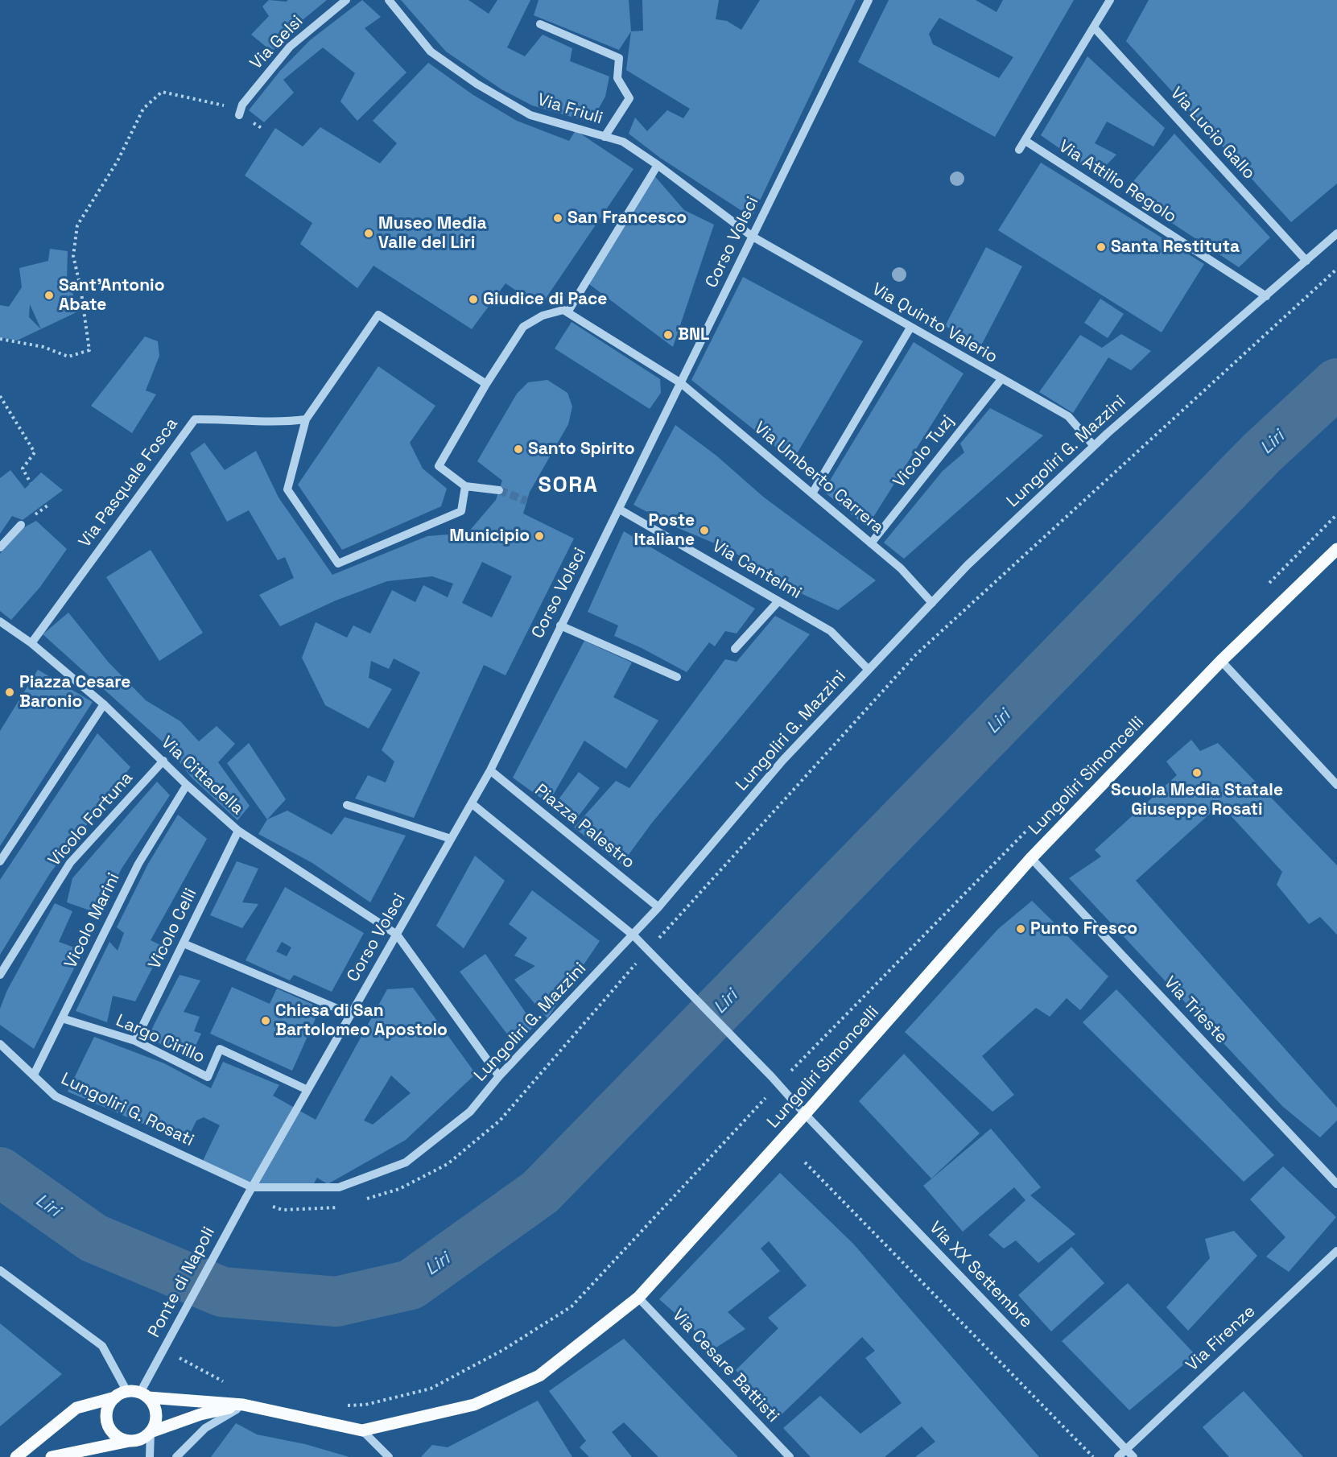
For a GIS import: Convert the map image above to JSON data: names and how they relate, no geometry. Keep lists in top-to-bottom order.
{
  "streets": {
    "main road": ["Lungoliri Simoncelli"],
    "street": [
      "Via Gelsi",
      "Via Friuli",
      "Via Lucio Gallo",
      "Via Attilio Regolo",
      "Corso Volsci",
      "Via Quinto Valerio",
      "Vicolo Tuzj",
      "Lungoliri G. Mazzini",
      "Via Umberto Carrera",
      "Via Pasquale Fosca",
      "Via Cantelmi",
      "Via Cittadella",
      "Vicolo Fortuna",
      "Piazza Palestro",
      "Vicolo Marini",
      "Vicolo Celli",
      "Via Trieste",
      "Largo Cirillo",
      "Lungoliri G. Rosati",
      "Via XX Settembre",
      "Ponte di Napoli",
      "Via Firenze",
      "Via Cesare Battisti"
    ]
  },
  "crossings": [
    ["Via Friuli", "Corso Volsci"],
    ["Via Friuli", "Via Quinto Valerio"],
    ["Via Lucio Gallo", "Lungoliri G. Mazzini"],
    ["Via Attilio Regolo", "Lungoliri G. Mazzini"],
    ["Corso Volsci", "Via Quinto Valerio"],
    ["Corso Volsci", "Lungoliri G. Mazzini"],
    ["Corso Volsci", "Via Umberto Carrera"],
    ["Corso Volsci", "Via Cantelmi"],
    ["Corso Volsci", "Via Cittadella"],
    ["Corso Volsci", "Piazza Palestro"],
    ["Corso Volsci", "Largo Cirillo"],
    ["Corso Volsci", "Lungoliri G. Rosati"],
    ["Corso Volsci", "Ponte di Napoli"],
    ["Via Quinto Valerio", "Vicolo Tuzj"],
    ["Via Quinto Valerio", "Lungoliri G. Mazzini"],
    ["Vicolo Tuzj", "Via Umberto Carrera"],
    ["Lungoliri G. Mazzini", "Via Umberto Carrera"],
    ["Lungoliri G. Mazzini", "Via Cantelmi"],
    ["Lungoliri G. Mazzini", "Piazza Palestro"],
    ["Lungoliri G. Mazzini", "Lungoliri G. Rosati"],
    ["Lungoliri G. Mazzini", "Via XX Settembre"],
    ["Lungoliri G. Mazzini", "Ponte di Napoli"],
    ["Via Pasquale Fosca", "Via Cittadella"],
    ["Via Cittadella", "Vicolo Fortuna"],
    ["Via Cittadella", "Vicolo Marini"],
    ["Via Cittadella", "Vicolo Celli"],
    ["Lungoliri Simoncelli", "Via Trieste"],
    ["Lungoliri Simoncelli", "Via XX Settembre"],
    ["Lungoliri Simoncelli", "Ponte di Napoli"],
    ["Lungoliri Simoncelli", "Via Cesare Battisti"],
    ["Vicolo Marini", "Largo Cirillo"],
    ["Vicolo Marini", "Lungoliri G. Rosati"],
    ["Vicolo Celli", "Largo Cirillo"],
    ["Lungoliri G. Rosati", "Ponte di Napoli"],
    ["Via XX Settembre", "Via Firenze"]
  ],
  "districts": ["SORA"],
  "water": ["Liri"],
  "places": [
    "San Francesco",
    "Museo Media Valle del Liri",
    "Santa Restituta",
    "Sant’Antonio Abate",
    "Giudice di Pace",
    "BNL",
    "Santo Spirito",
    "Poste Italiane",
    "Municipio",
    "Piazza Cesare Baronio",
    "Scuola Media Statale Giuseppe Rosati",
    "Punto Fresco",
    "Chiesa di San Bartolomeo Apostolo"
  ]
}
